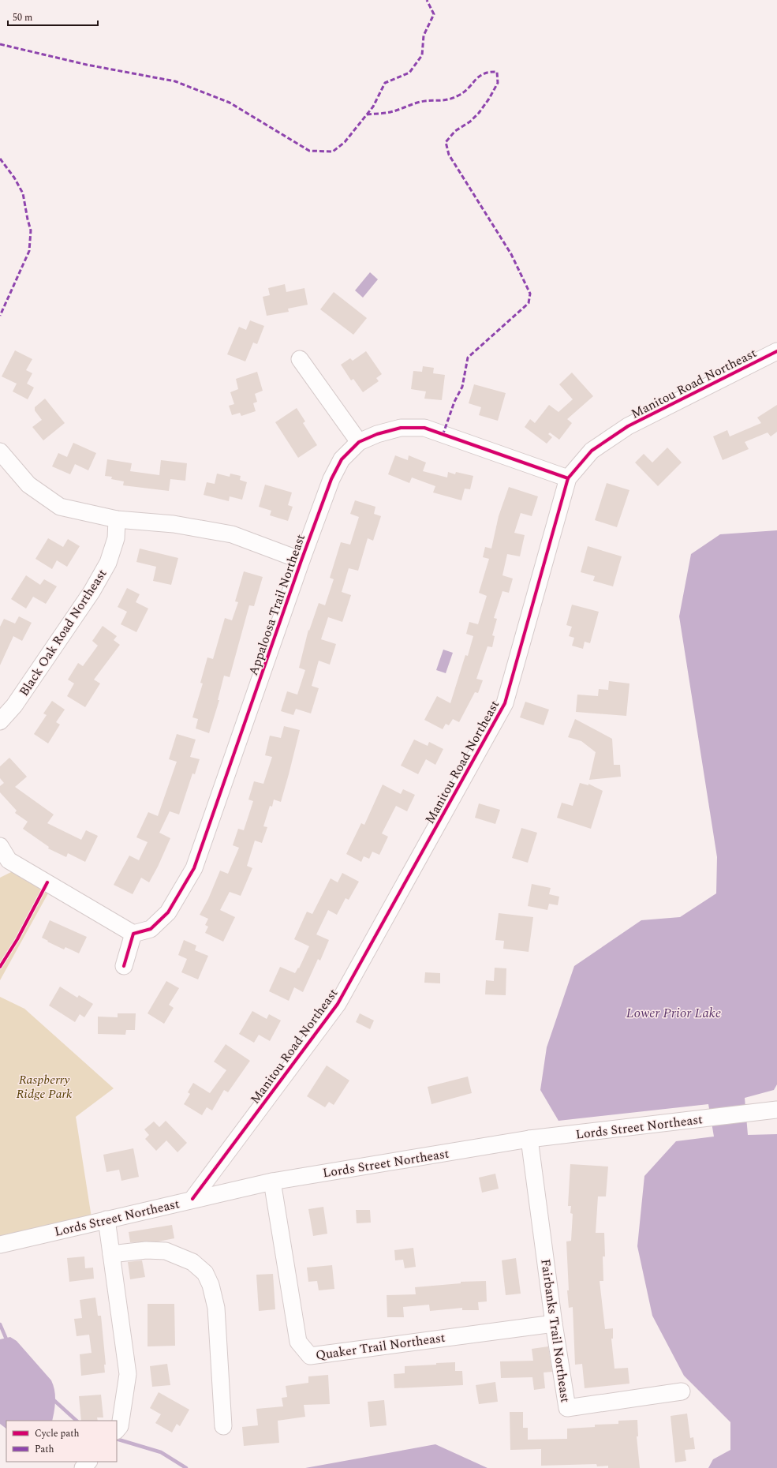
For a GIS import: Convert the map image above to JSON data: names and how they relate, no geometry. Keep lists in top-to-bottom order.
{
  "streets": {
    "street": [
      "Manitou Road Northeast",
      "Appaloosa Trail Northeast",
      "Black Oak Road Northeast",
      "Lords Street Northeast",
      "Fairbanks Trail Northeast",
      "Quaker Trail Northeast"
    ]
  },
  "crossings": [
    ["Manitou Road Northeast", "Appaloosa Trail Northeast"],
    ["Manitou Road Northeast", "Lords Street Northeast"],
    ["Lords Street Northeast", "Fairbanks Trail Northeast"],
    ["Lords Street Northeast", "Quaker Trail Northeast"],
    ["Fairbanks Trail Northeast", "Quaker Trail Northeast"]
  ],
  "water": ["Lower Prior Lake"],
  "parks": ["Raspberry Ridge Park"],
  "legend": ["Cycle path", "Path"],
  "scale_bar": "50 m"
}
